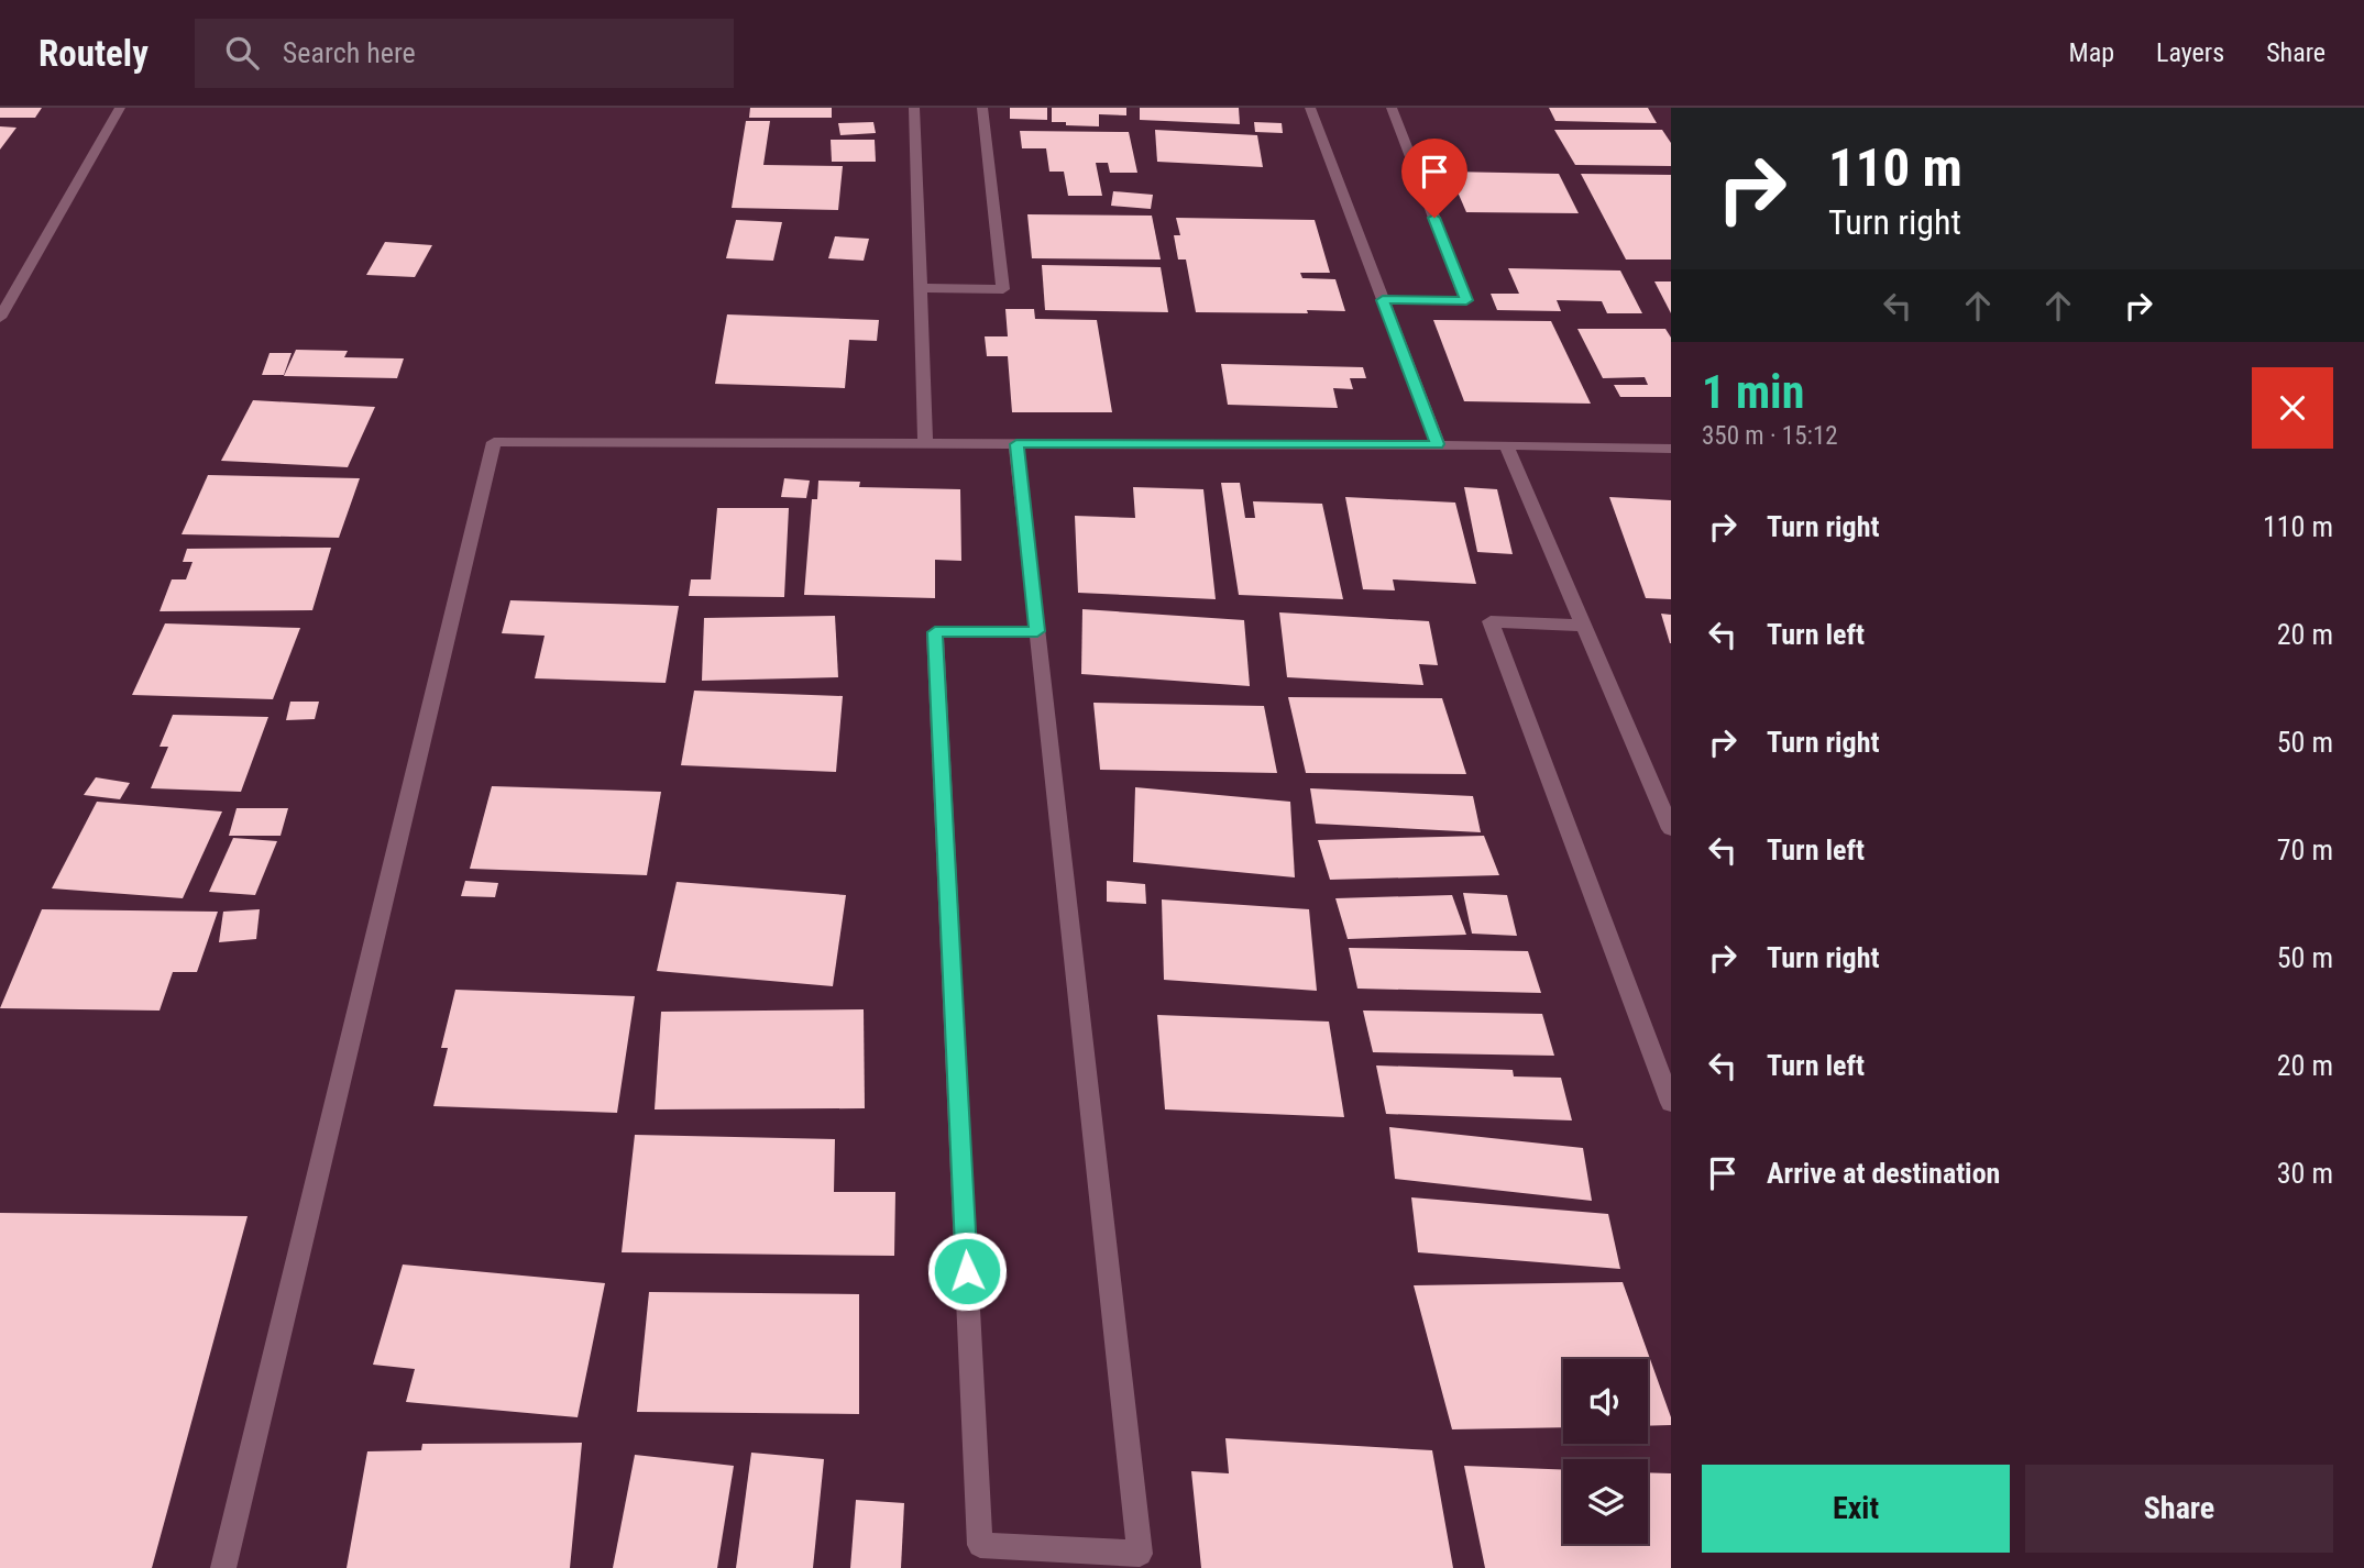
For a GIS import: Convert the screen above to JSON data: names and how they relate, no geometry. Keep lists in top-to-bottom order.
{
  "page": {
    "header": "Routely",
    "search": "Search here",
    "nav": ["Map", "Layers", "Share"],
    "turn": ["110 m", "Turn right"],
    "heading": ["1 min", "350 m · 15:12"],
    "list": [
      {
        "name": "Turn right",
        "value": "110 m"
      },
      {
        "name": "Turn left",
        "value": "20 m"
      },
      {
        "name": "Turn right",
        "value": "50 m"
      },
      {
        "name": "Turn left",
        "value": "70 m"
      },
      {
        "name": "Turn right",
        "value": "50 m"
      },
      {
        "name": "Turn left",
        "value": "20 m"
      },
      {
        "name": "Arrive at destination",
        "value": "30 m"
      }
    ],
    "buttons": ["Exit", "Share"]
  }
}
